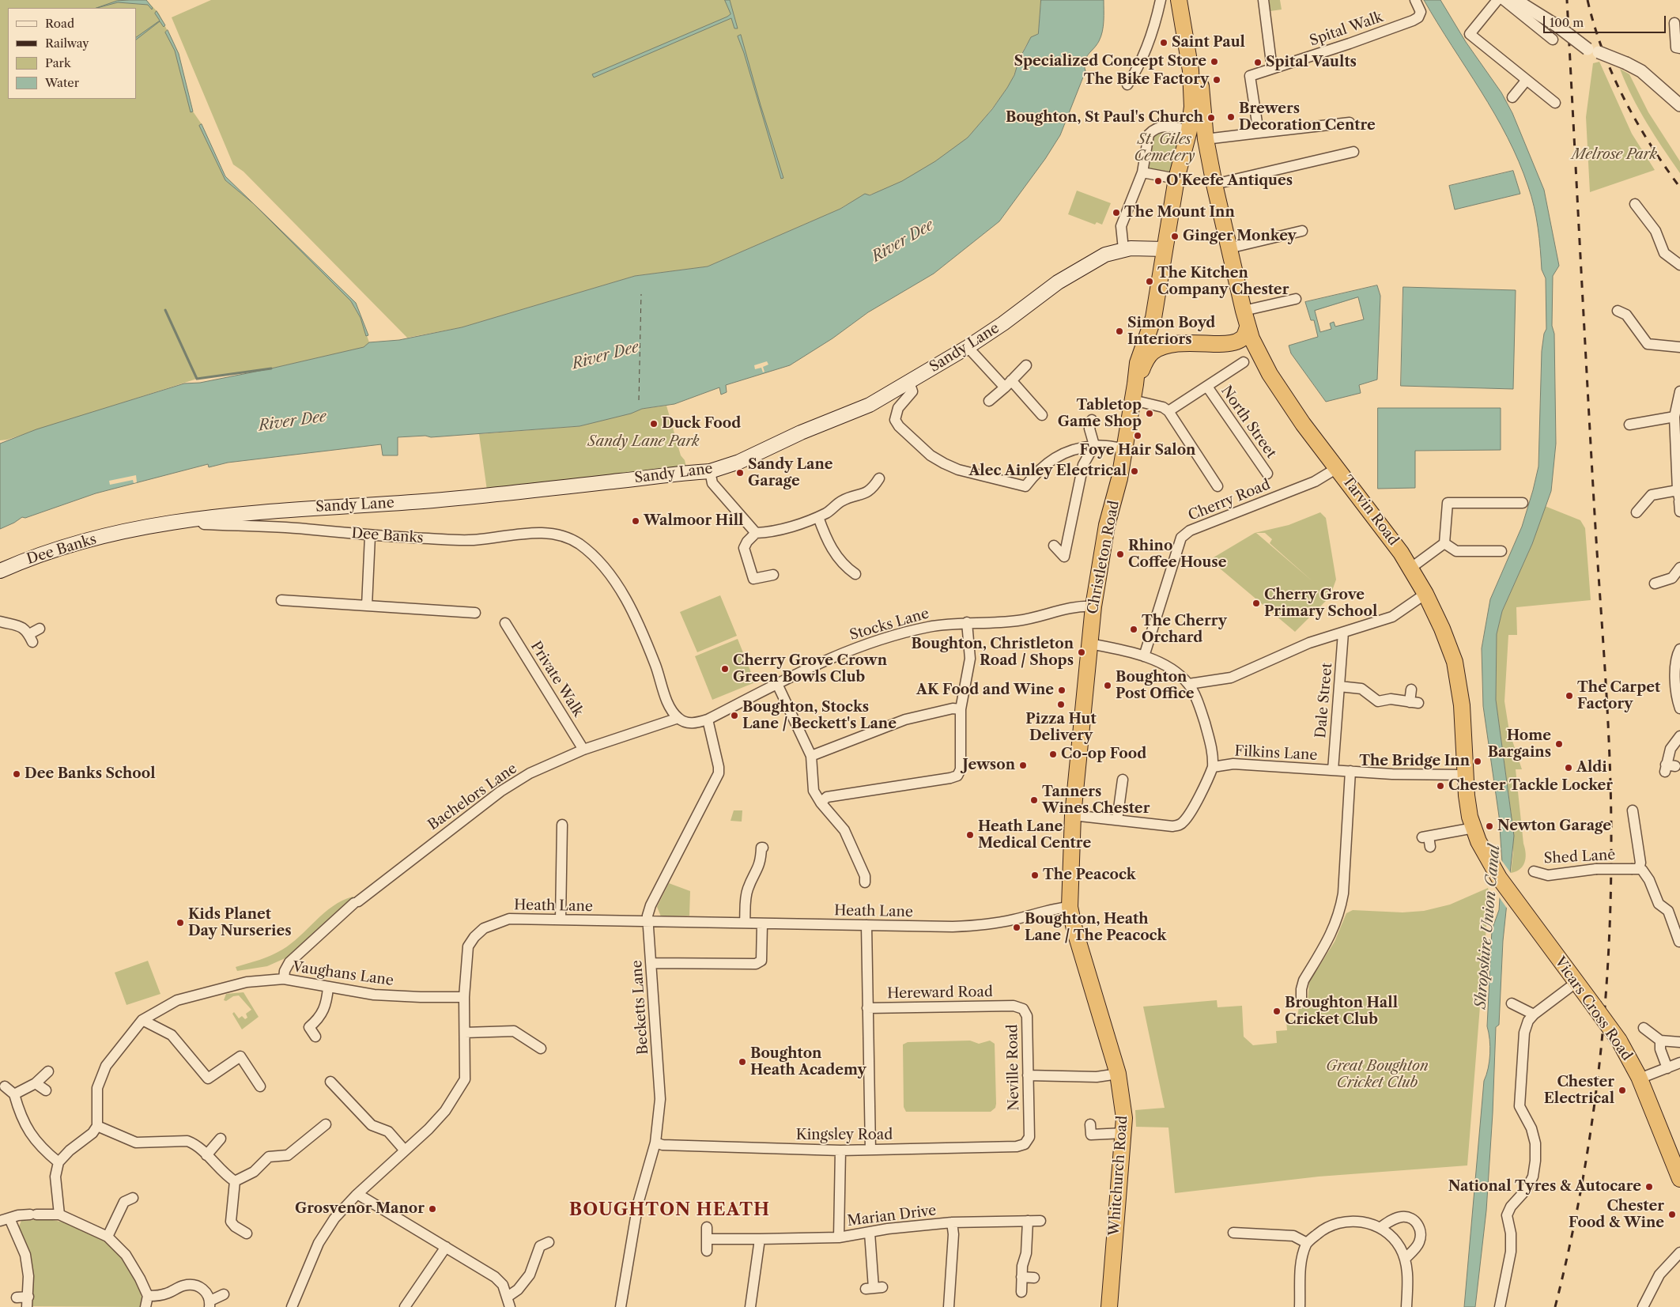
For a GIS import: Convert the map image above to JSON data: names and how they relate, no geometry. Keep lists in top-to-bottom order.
{
  "streets": {
    "highway": [
      "Tarvin Road",
      "Christleton Road",
      "Vicars Cross Road",
      "Whitchurch Road"
    ],
    "main road": ["Sandy Lane", "Dee Banks"],
    "street": [
      "Spital Walk",
      "North Street",
      "Cherry Road",
      "Stocks Lane",
      "Private Walk",
      "Dale Street",
      "Filkins Lane",
      "Bachelors Lane",
      "Shed Lane",
      "Heath Lane",
      "Vaughans Lane",
      "Hereward Road",
      "Becketts Lane",
      "Neville Road",
      "Kingsley Road",
      "Marian Drive"
    ]
  },
  "crossings": [
    ["Sandy Lane", "Dee Banks"],
    ["Sandy Lane", "Christleton Road"],
    ["Cherry Road", "Tarvin Road"],
    ["Tarvin Road", "Filkins Lane"],
    ["Tarvin Road", "Vicars Cross Road"],
    ["Dee Banks", "Bachelors Lane"],
    ["Christleton Road", "Stocks Lane"],
    ["Christleton Road", "Heath Lane"],
    ["Christleton Road", "Whitchurch Road"],
    ["Stocks Lane", "Becketts Lane"],
    ["Private Walk", "Bachelors Lane"],
    ["Dale Street", "Filkins Lane"],
    ["Bachelors Lane", "Vaughans Lane"],
    ["Heath Lane", "Vaughans Lane"],
    ["Heath Lane", "Becketts Lane"],
    ["Hereward Road", "Neville Road"],
    ["Becketts Lane", "Kingsley Road"],
    ["Neville Road", "Kingsley Road"]
  ],
  "districts": ["BOUGHTON HEATH"],
  "water": ["River Dee", "Shropshire Union Canal"],
  "parks": [
    "St. Giles Cemetery",
    "Melrose Park",
    "Sandy Lane Park",
    "Great Boughton Cricket Club"
  ],
  "places": [
    "Saint Paul",
    "Specialized Concept Store",
    "Spital Vaults",
    "The Bike Factory",
    "Brewers Decoration Centre",
    "Boughton, St Paul's Church",
    "O'Keefe Antiques",
    "The Mount Inn",
    "Ginger Monkey",
    "The Kitchen Company Chester",
    "Simon Boyd Interiors",
    "Tabletop Game Shop",
    "Duck Food",
    "Foye Hair Salon",
    "Alec Ainley Electrical",
    "Sandy Lane Garage",
    "Walmoor Hill",
    "Rhino Coffee House",
    "Cherry Grove Primary School",
    "The Cherry Orchard",
    "Boughton, Christleton Road / Shops",
    "Cherry Grove Crown Green Bowls Club",
    "Boughton Post Office",
    "AK Food and Wine",
    "The Carpet Factory",
    "Pizza Hut Delivery",
    "Boughton, Stocks Lane / Beckett's Lane",
    "Home Bargains",
    "Co-op Food",
    "The Bridge Inn",
    "Jewson",
    "Aldi",
    "Dee Banks School",
    "Chester Tackle Locker",
    "Tanners Wines Chester",
    "Newton Garage",
    "Heath Lane Medical Centre",
    "The Peacock",
    "Kids Planet Day Nurseries",
    "Boughton, Heath Lane / The Peacock",
    "Broughton Hall Cricket Club",
    "Boughton Heath Academy",
    "Chester Electrical",
    "National Tyres & Autocare",
    "Grosvenor Manor",
    "Chester Food & Wine"
  ],
  "legend": [
    "Road",
    "Railway",
    "Park",
    "Water"
  ],
  "scale_bar": "100 m"
}
